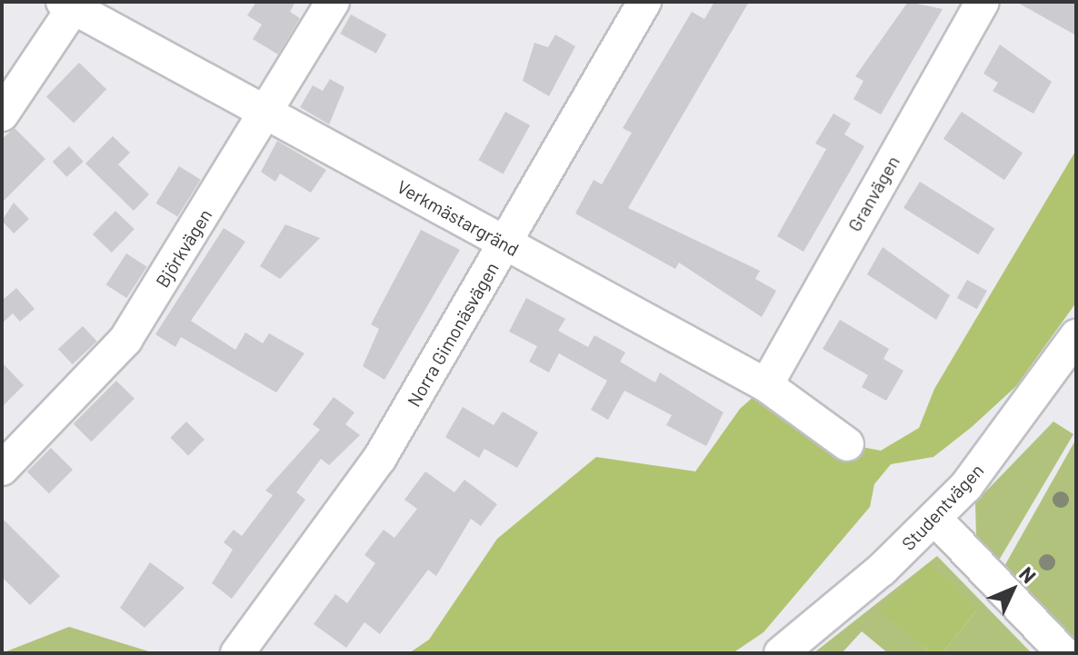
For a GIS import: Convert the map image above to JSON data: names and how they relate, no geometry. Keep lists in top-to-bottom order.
{
  "streets": {
    "street": [
      "Granvägen",
      "Verkmästargränd",
      "Björkvägen",
      "Norra Gimonäsvägen",
      "Studentvägen"
    ]
  },
  "crossings": [
    ["Granvägen", "Verkmästargränd"],
    ["Verkmästargränd", "Björkvägen"],
    ["Verkmästargränd", "Norra Gimonäsvägen"]
  ],
  "north": "top right"
}
